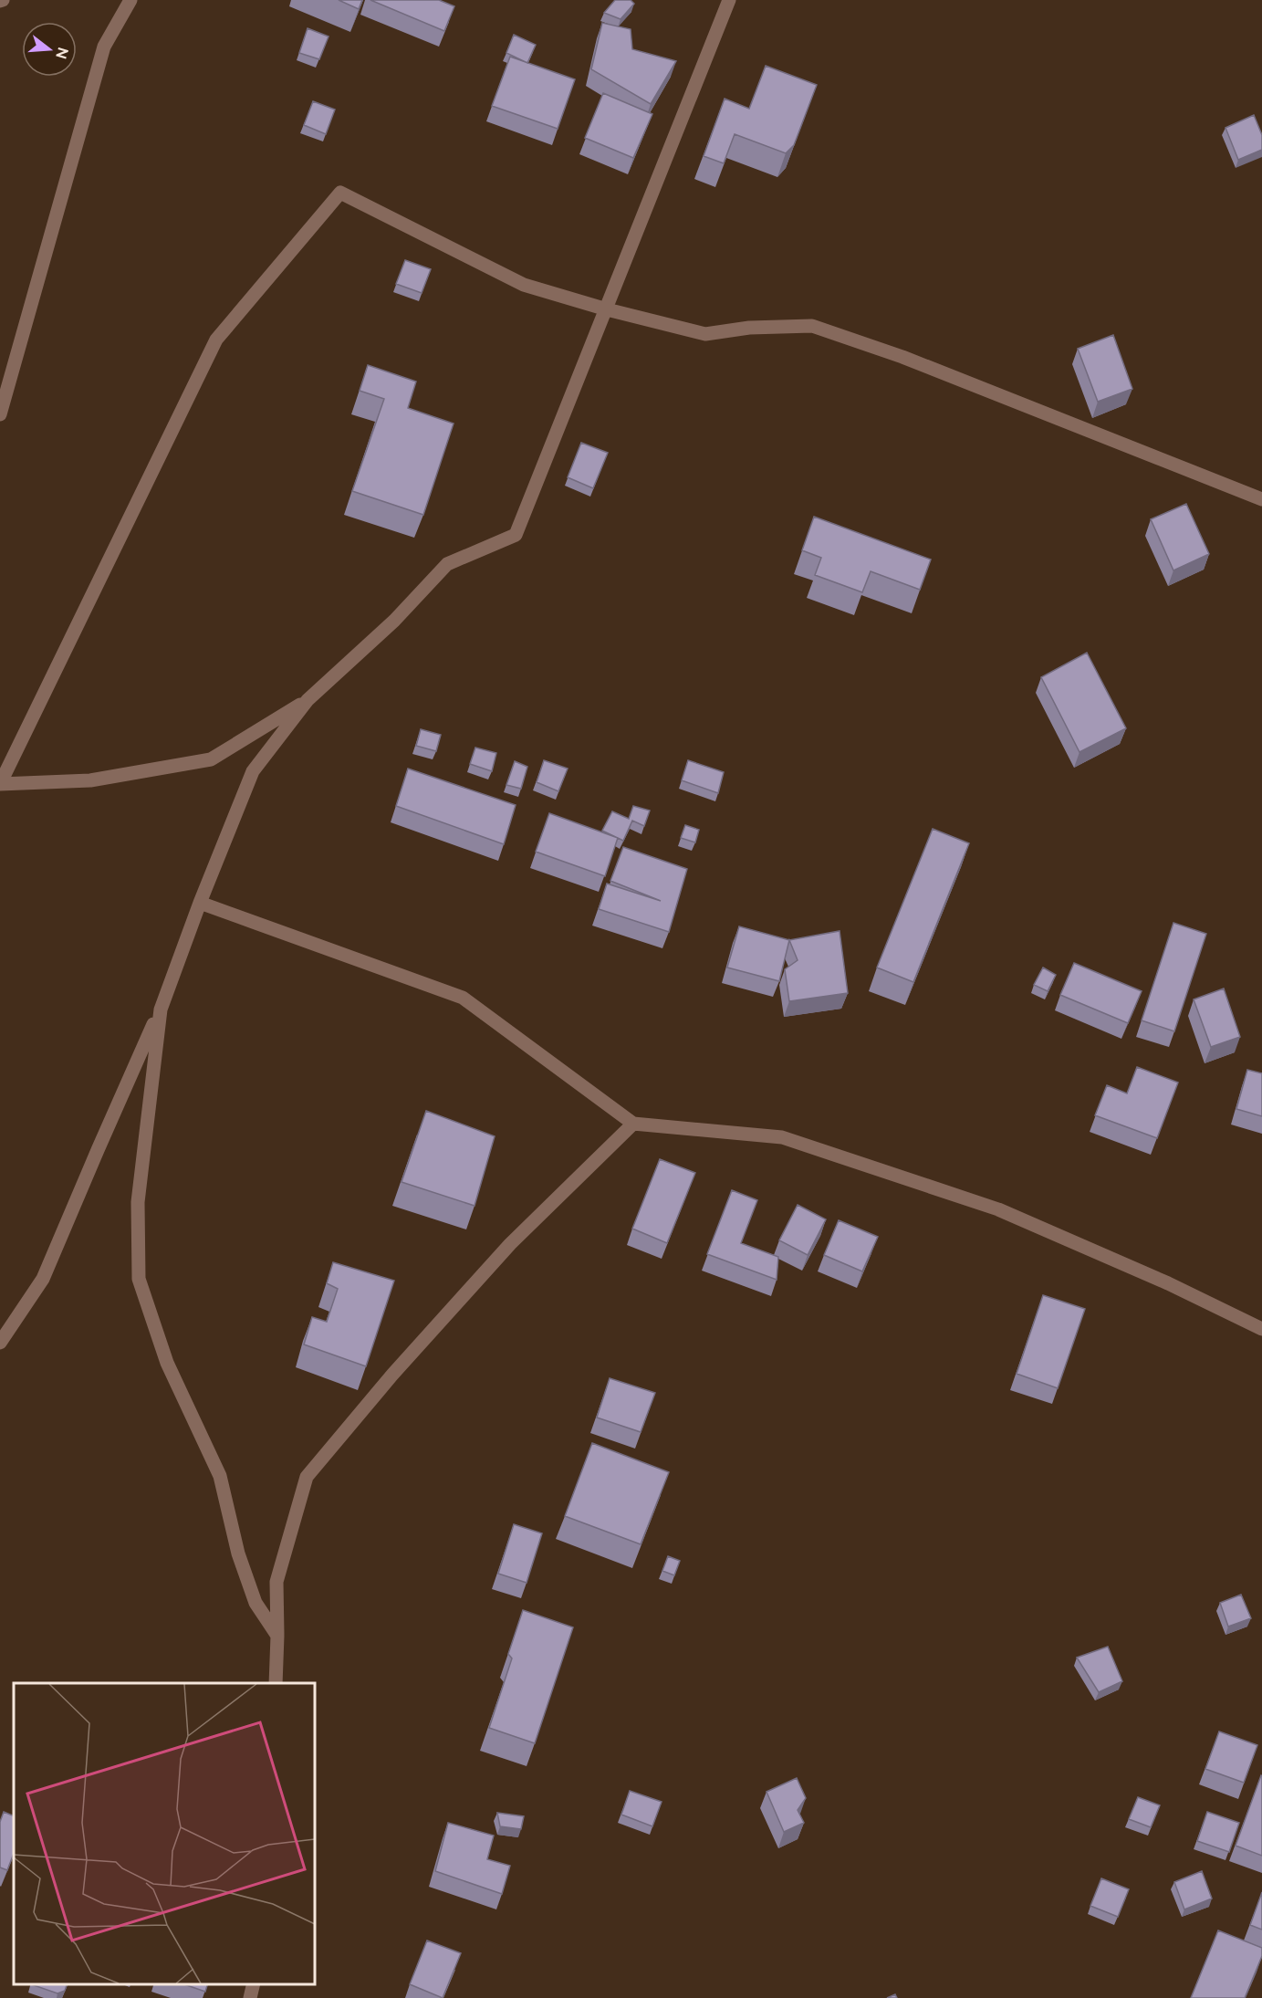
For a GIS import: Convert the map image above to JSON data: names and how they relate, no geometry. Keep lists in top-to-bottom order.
{
  "north": "right"
}
